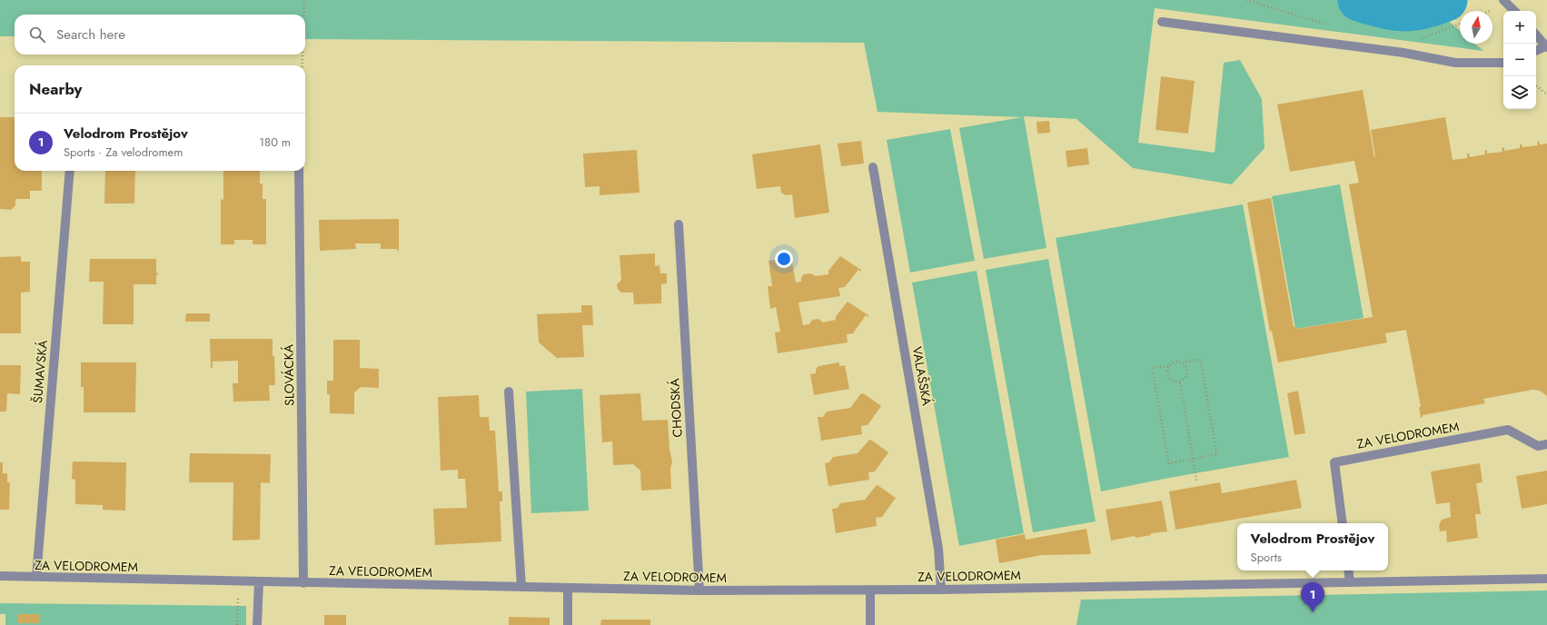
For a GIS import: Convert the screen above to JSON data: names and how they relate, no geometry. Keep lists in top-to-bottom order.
{
  "streets": {
    "street": [
      "ŠUMAVSKÁ",
      "SLOVÁCKÁ",
      "VALAŠSKÁ",
      "CHODSKÁ",
      "ZA VELODROMEM"
    ]
  },
  "crossings": [
    ["ŠUMAVSKÁ", "ZA VELODROMEM"],
    ["SLOVÁCKÁ", "ZA VELODROMEM"],
    ["VALAŠSKÁ", "ZA VELODROMEM"],
    ["CHODSKÁ", "ZA VELODROMEM"]
  ],
  "north": "top",
  "page": {
    "map_buttons": ["+", "−"],
    "search": "Search here",
    "heading": "Nearby",
    "list": [
      {
        "mark": "1",
        "name": "Velodrom Prostějov",
        "note": "Sports · Za velodromem",
        "value": "180 m"
      }
    ],
    "popup": ["Velodrom Prostějov", "Sports"],
    "pins": "1"
  }
}
